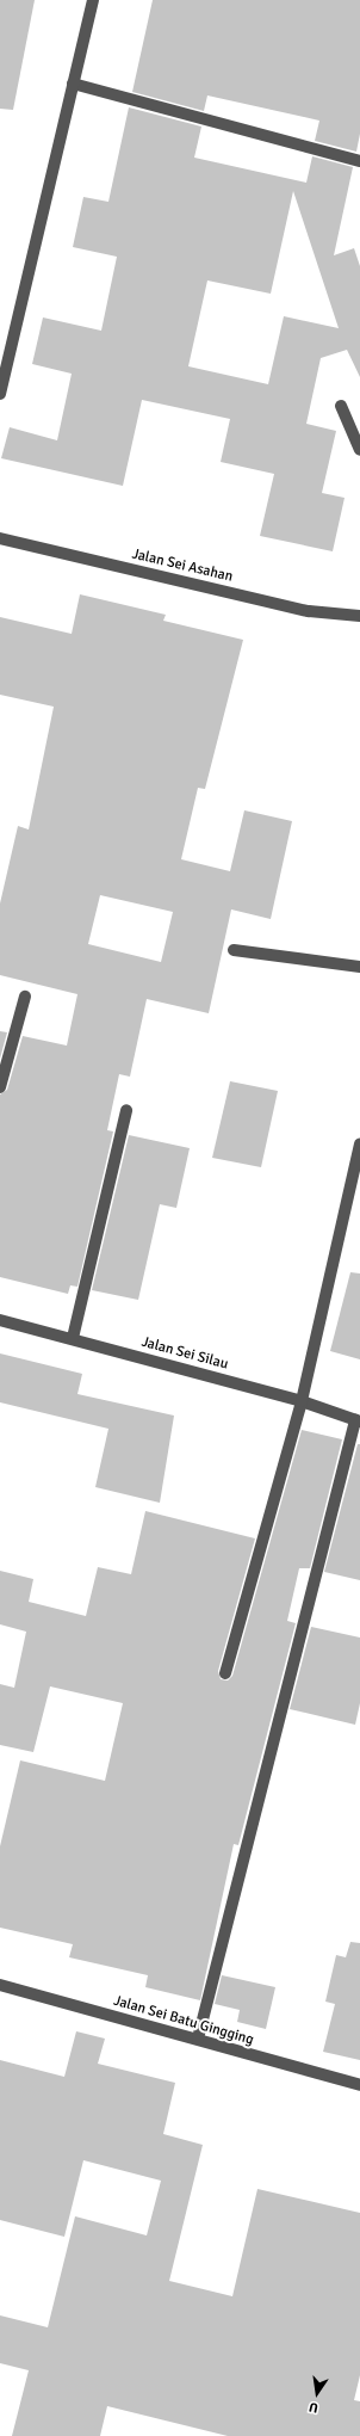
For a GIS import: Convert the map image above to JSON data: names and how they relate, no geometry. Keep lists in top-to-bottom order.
{
  "streets": {
    "street": ["Jalan Sei Asahan", "Jalan Sei Silau", "Jalan Sei Batu Gingging"]
  },
  "north": "bottom"
}
